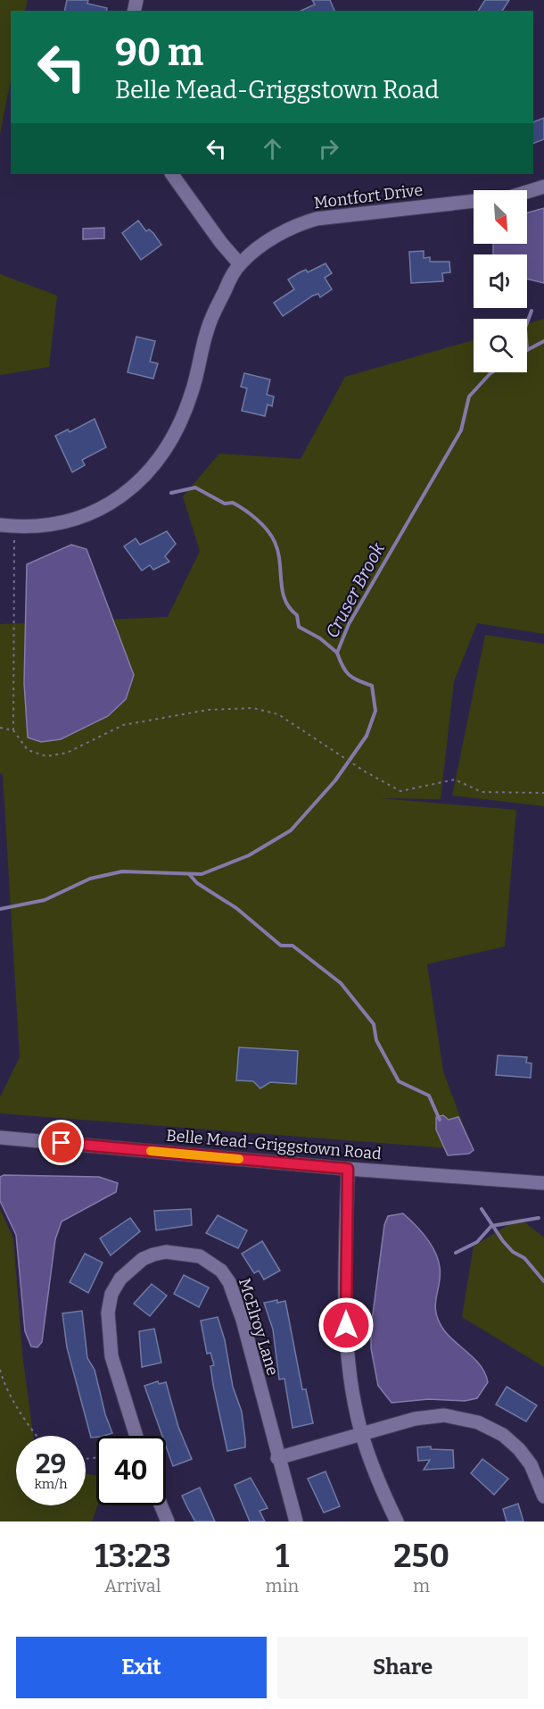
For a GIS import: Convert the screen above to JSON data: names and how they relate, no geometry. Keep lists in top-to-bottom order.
{
  "streets": {
    "street": ["Montfort Drive", "Belle Mead-Griggstown Road", "McElroy Lane"]
  },
  "water": ["Cruser Brook"],
  "north": "bottom right",
  "page": {
    "turn": ["90 m", "Belle Mead-Griggstown Road"],
    "speed": "29 km/h",
    "limit": "40",
    "eta": [
      "13:23",
      "Arrival",
      "1",
      "min",
      "250",
      "m"
    ],
    "buttons": ["Exit", "Share"]
  }
}
